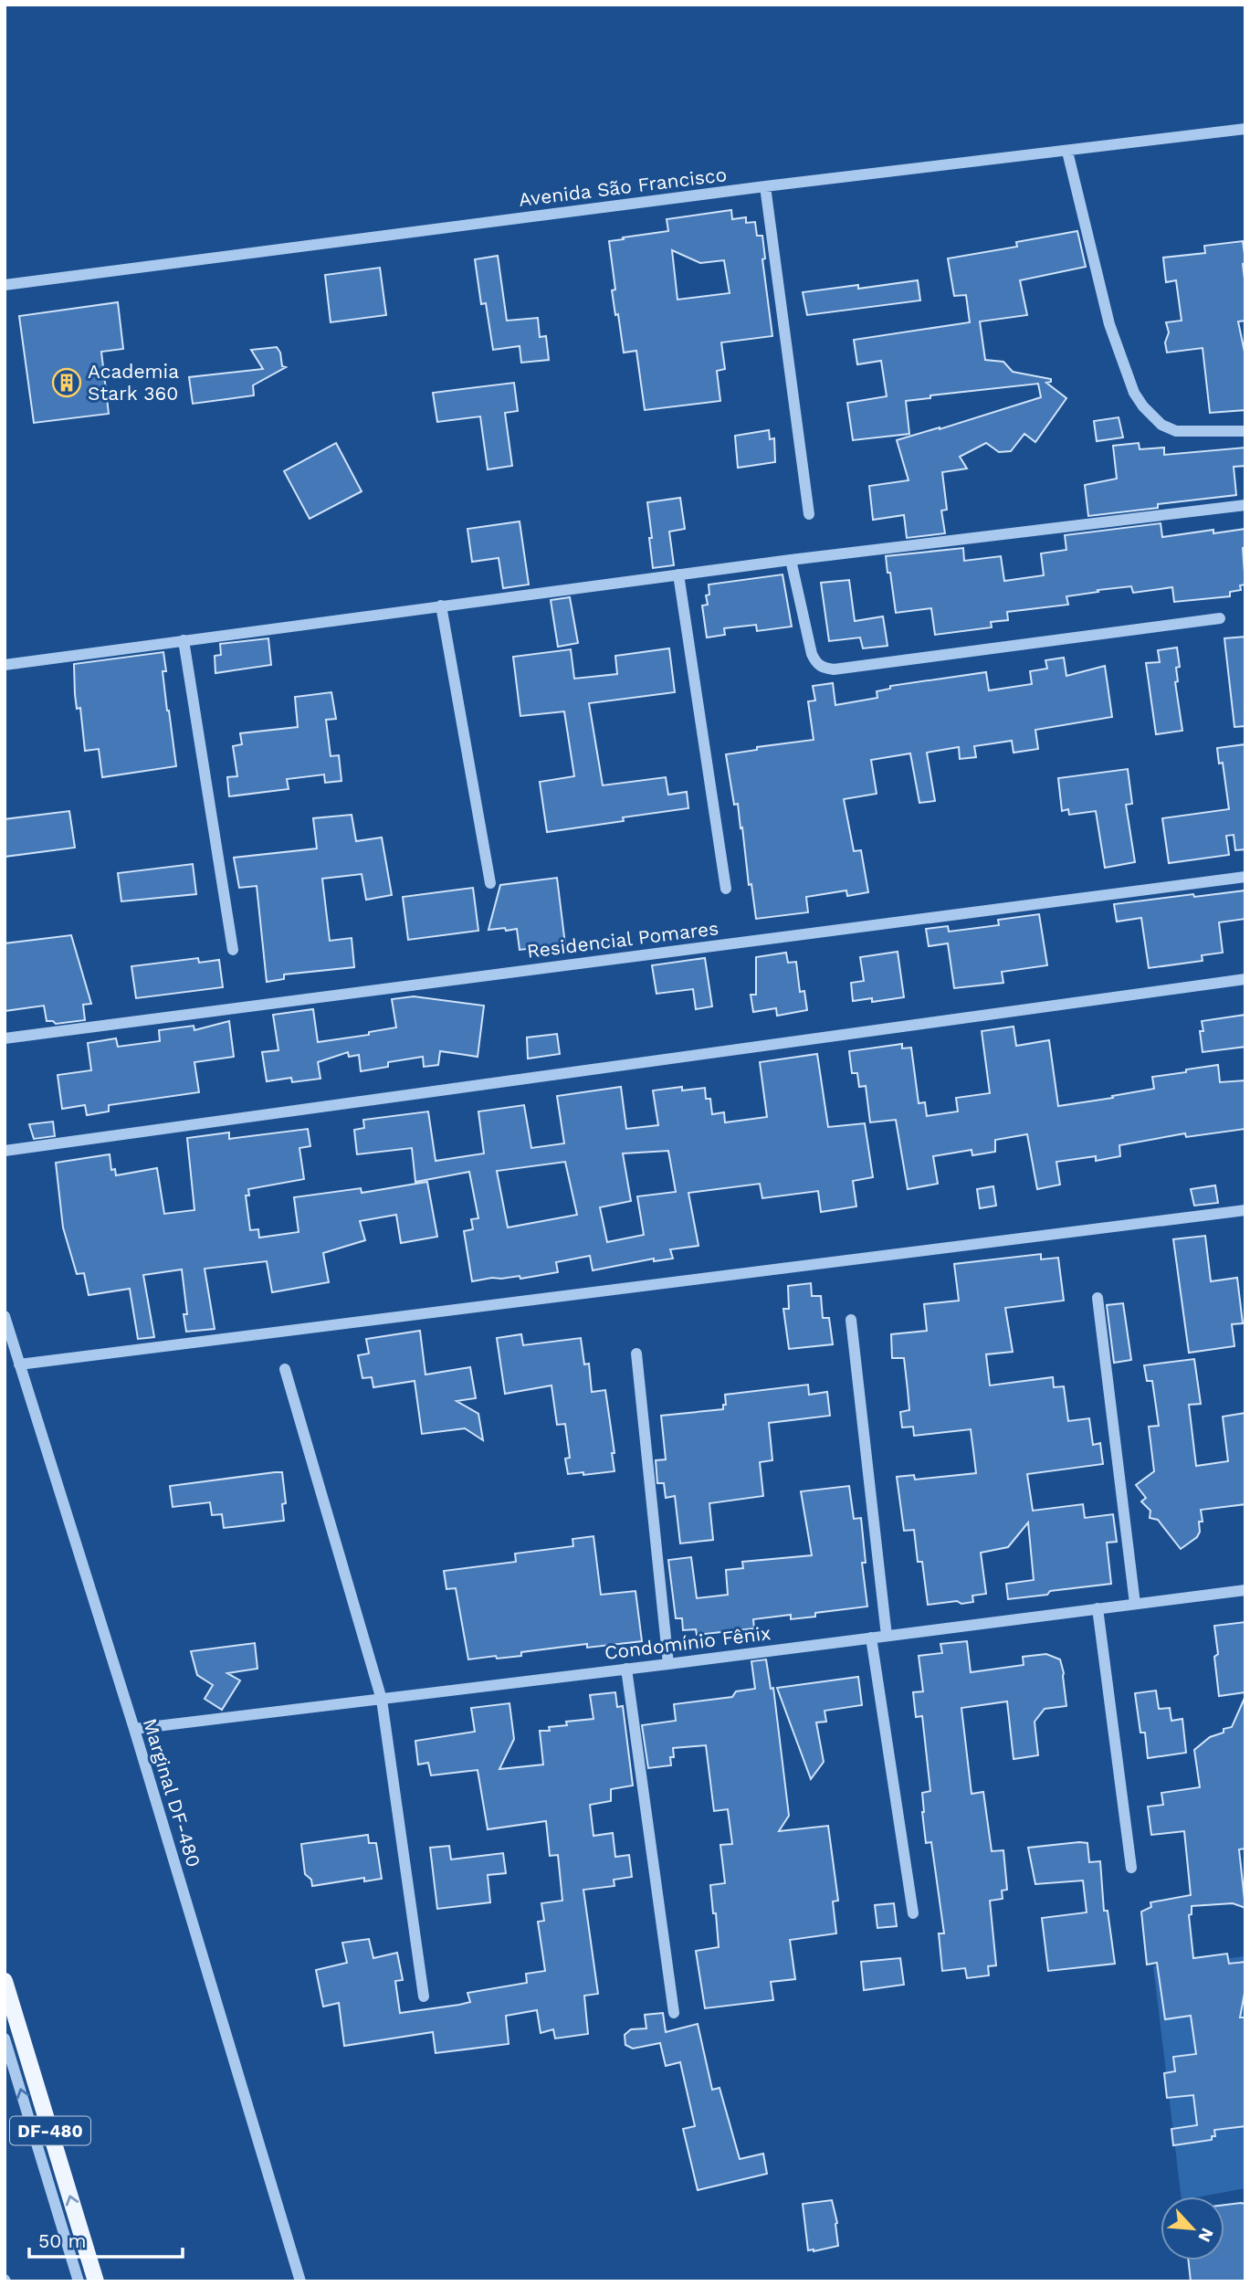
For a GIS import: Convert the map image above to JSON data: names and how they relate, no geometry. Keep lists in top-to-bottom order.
{
  "streets": {
    "main road": ["DF-480"],
    "street": [
      "Avenida São Francisco",
      "Residencial Pomares",
      "Condomínio Fênix",
      "Marginal DF-480"
    ]
  },
  "crossings": [
    ["Condomínio Fênix", "Marginal DF-480"]
  ],
  "places": {
    "building": ["Academia Stark 360"]
  },
  "scale_bar": "50 m",
  "north": "bottom right"
}
